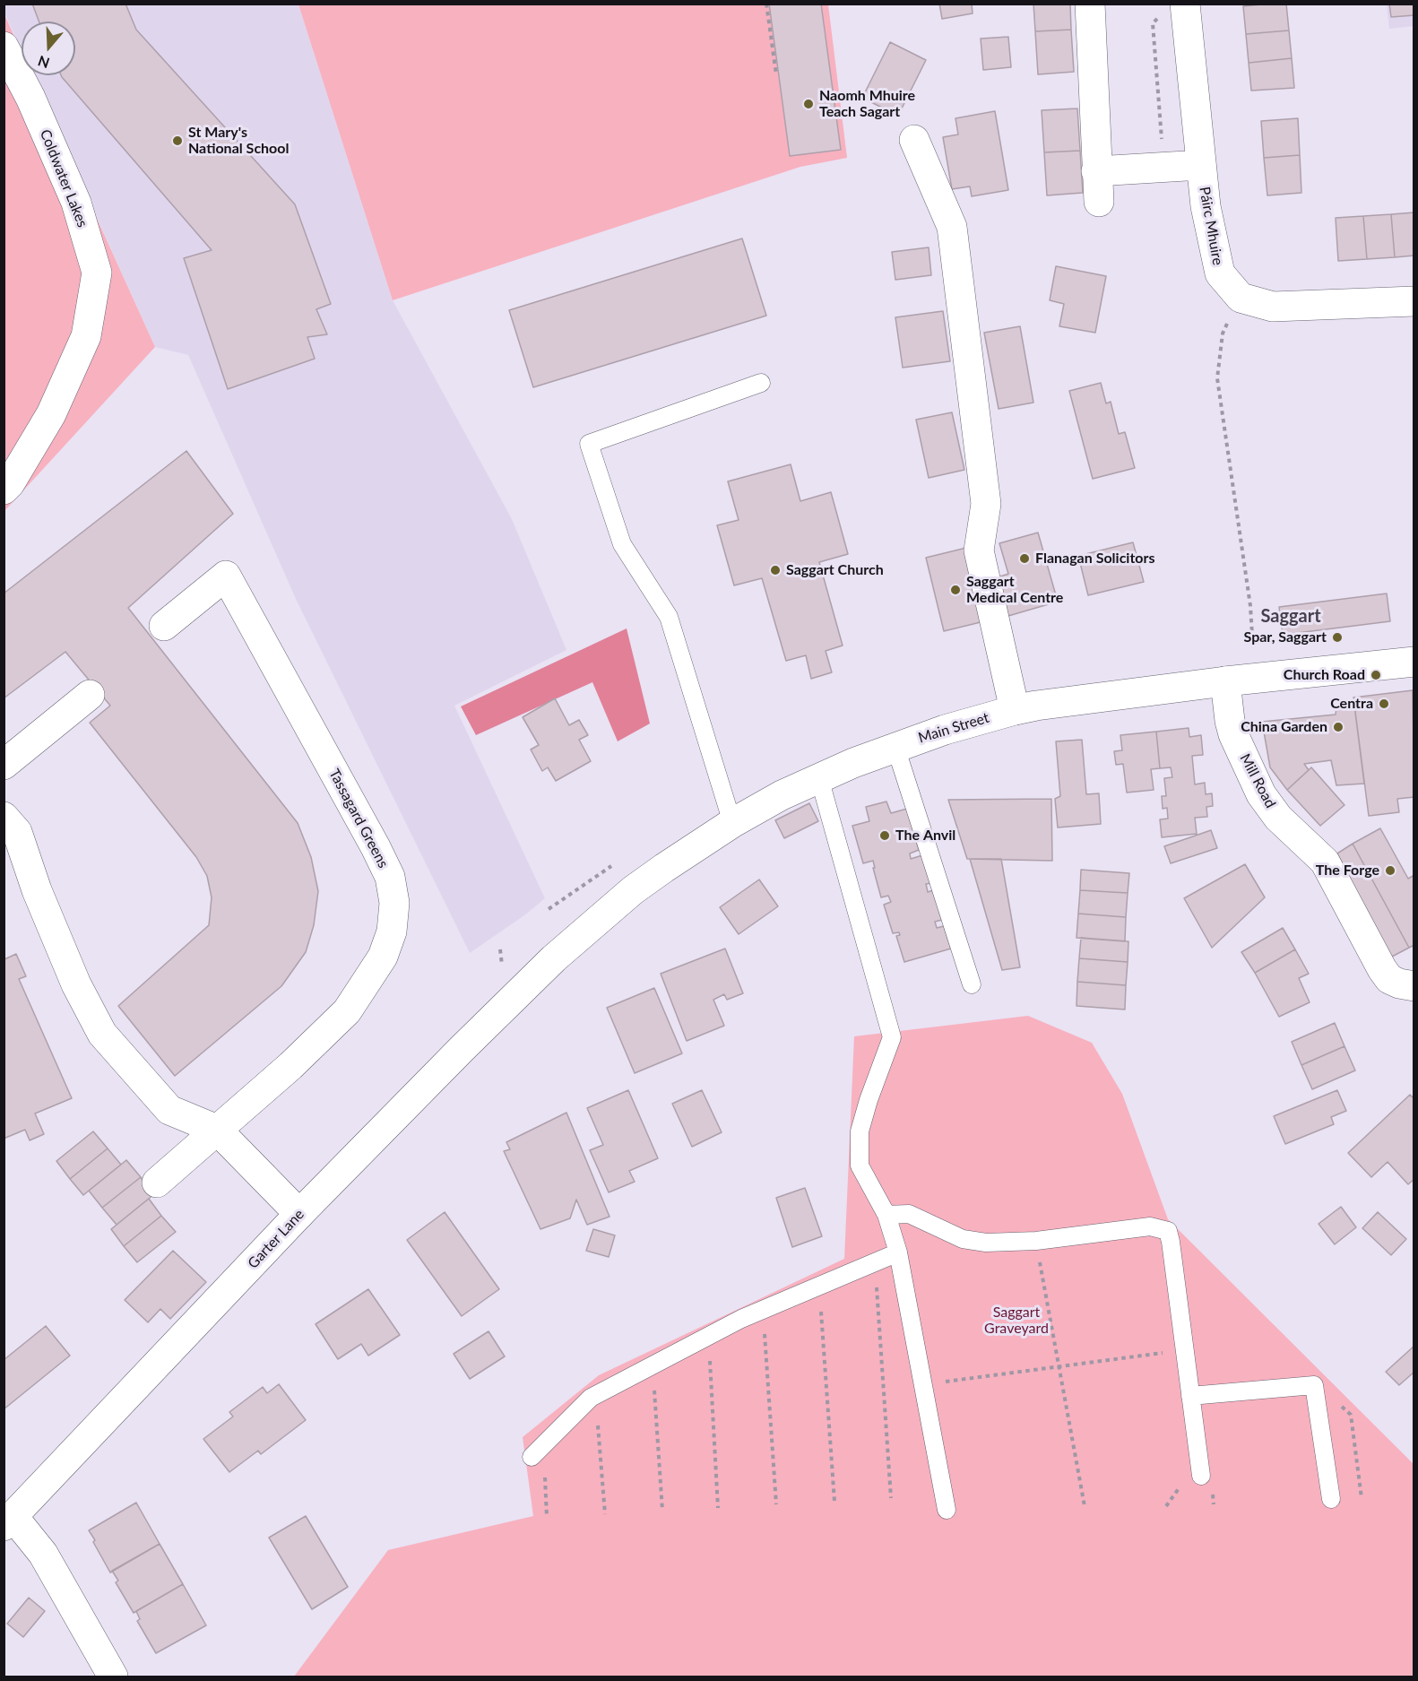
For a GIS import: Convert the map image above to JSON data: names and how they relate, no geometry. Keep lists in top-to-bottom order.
{
  "streets": {
    "street": [
      "Coldwater Lakes",
      "Páirc Mhuire",
      "Main Street",
      "Mill Road",
      "Tassagard Greens",
      "Garter Lane"
    ]
  },
  "crossings": [
    ["Main Street", "Mill Road"],
    ["Main Street", "Garter Lane"]
  ],
  "districts": ["Saggart"],
  "parks": ["Saggart Graveyard"],
  "places": [
    "Naomh Mhuire Teach Sagart",
    "St Mary's National School",
    "Flanagan Solicitors",
    "Saggart Church",
    "Saggart Medical Centre",
    "Spar, Saggart",
    "Church Road",
    "Centra",
    "China Garden",
    "The Anvil",
    "The Forge"
  ],
  "north": "bottom"
}
